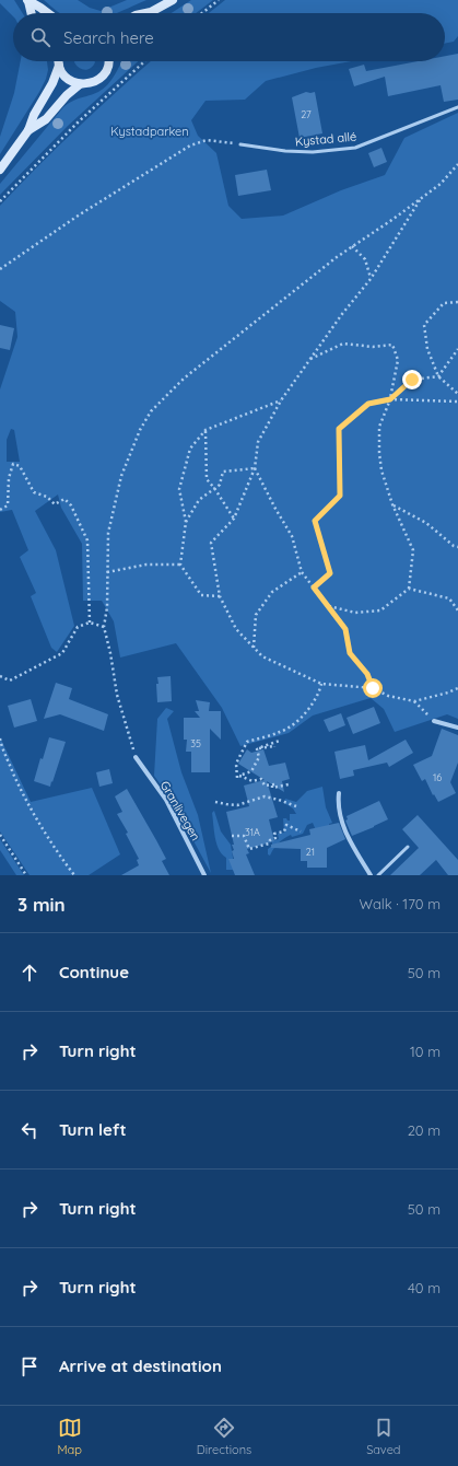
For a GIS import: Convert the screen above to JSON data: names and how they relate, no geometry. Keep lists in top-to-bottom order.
{
  "streets": {
    "street": ["Granlivegen"],
    "lane": ["Kystad allé"]
  },
  "parks": ["Kystadparken"],
  "house_numbers": [
    "27",
    "35",
    "16",
    "31A",
    "21"
  ],
  "page": {
    "search": "Search here",
    "heading": ["3 min", "Walk · 170 m"],
    "list": [
      ["Continue", "50 m"],
      ["Turn right", "10 m"],
      ["Turn left", "20 m"],
      ["Turn right", "50 m"],
      ["Turn right", "40 m"],
      "Arrive at destination"
    ],
    "nav": ["Map", "Directions", "Saved"]
  }
}
